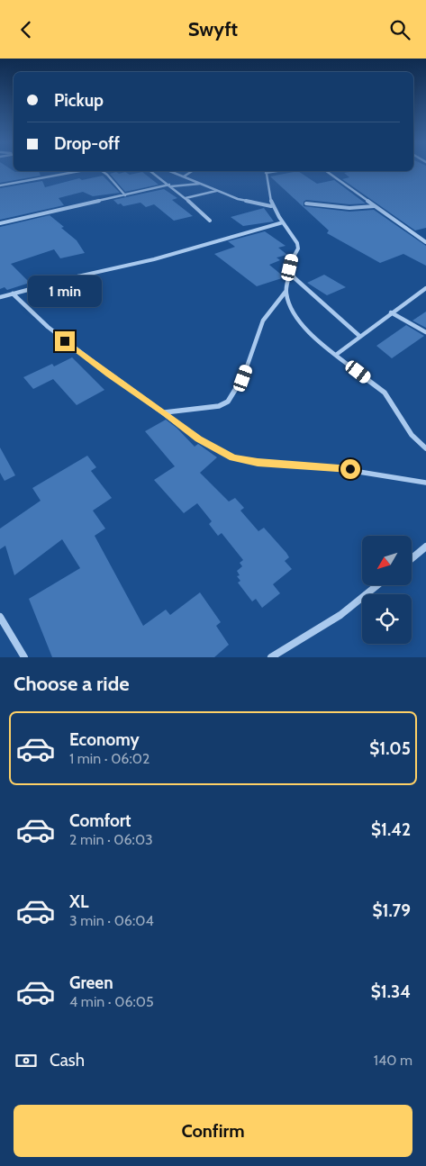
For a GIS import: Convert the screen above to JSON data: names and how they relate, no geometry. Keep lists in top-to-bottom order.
{
  "north": "bottom left",
  "page": {
    "header": "Swyft",
    "banner": ["Pickup", "Drop-off"],
    "bubble": "1 min",
    "heading": "Choose a ride",
    "list": [
      {
        "name": "Economy",
        "note": "1 min · 06:02",
        "value": "$1.05"
      },
      {
        "name": "Comfort",
        "note": "2 min · 06:03",
        "value": "$1.42"
      },
      {
        "name": "XL",
        "note": "3 min · 06:04",
        "value": "$1.79"
      },
      {
        "name": "Green",
        "note": "4 min · 06:05",
        "value": "$1.34"
      }
    ],
    "pay": ["Cash", "140 m"],
    "buttons": "Confirm"
  }
}
